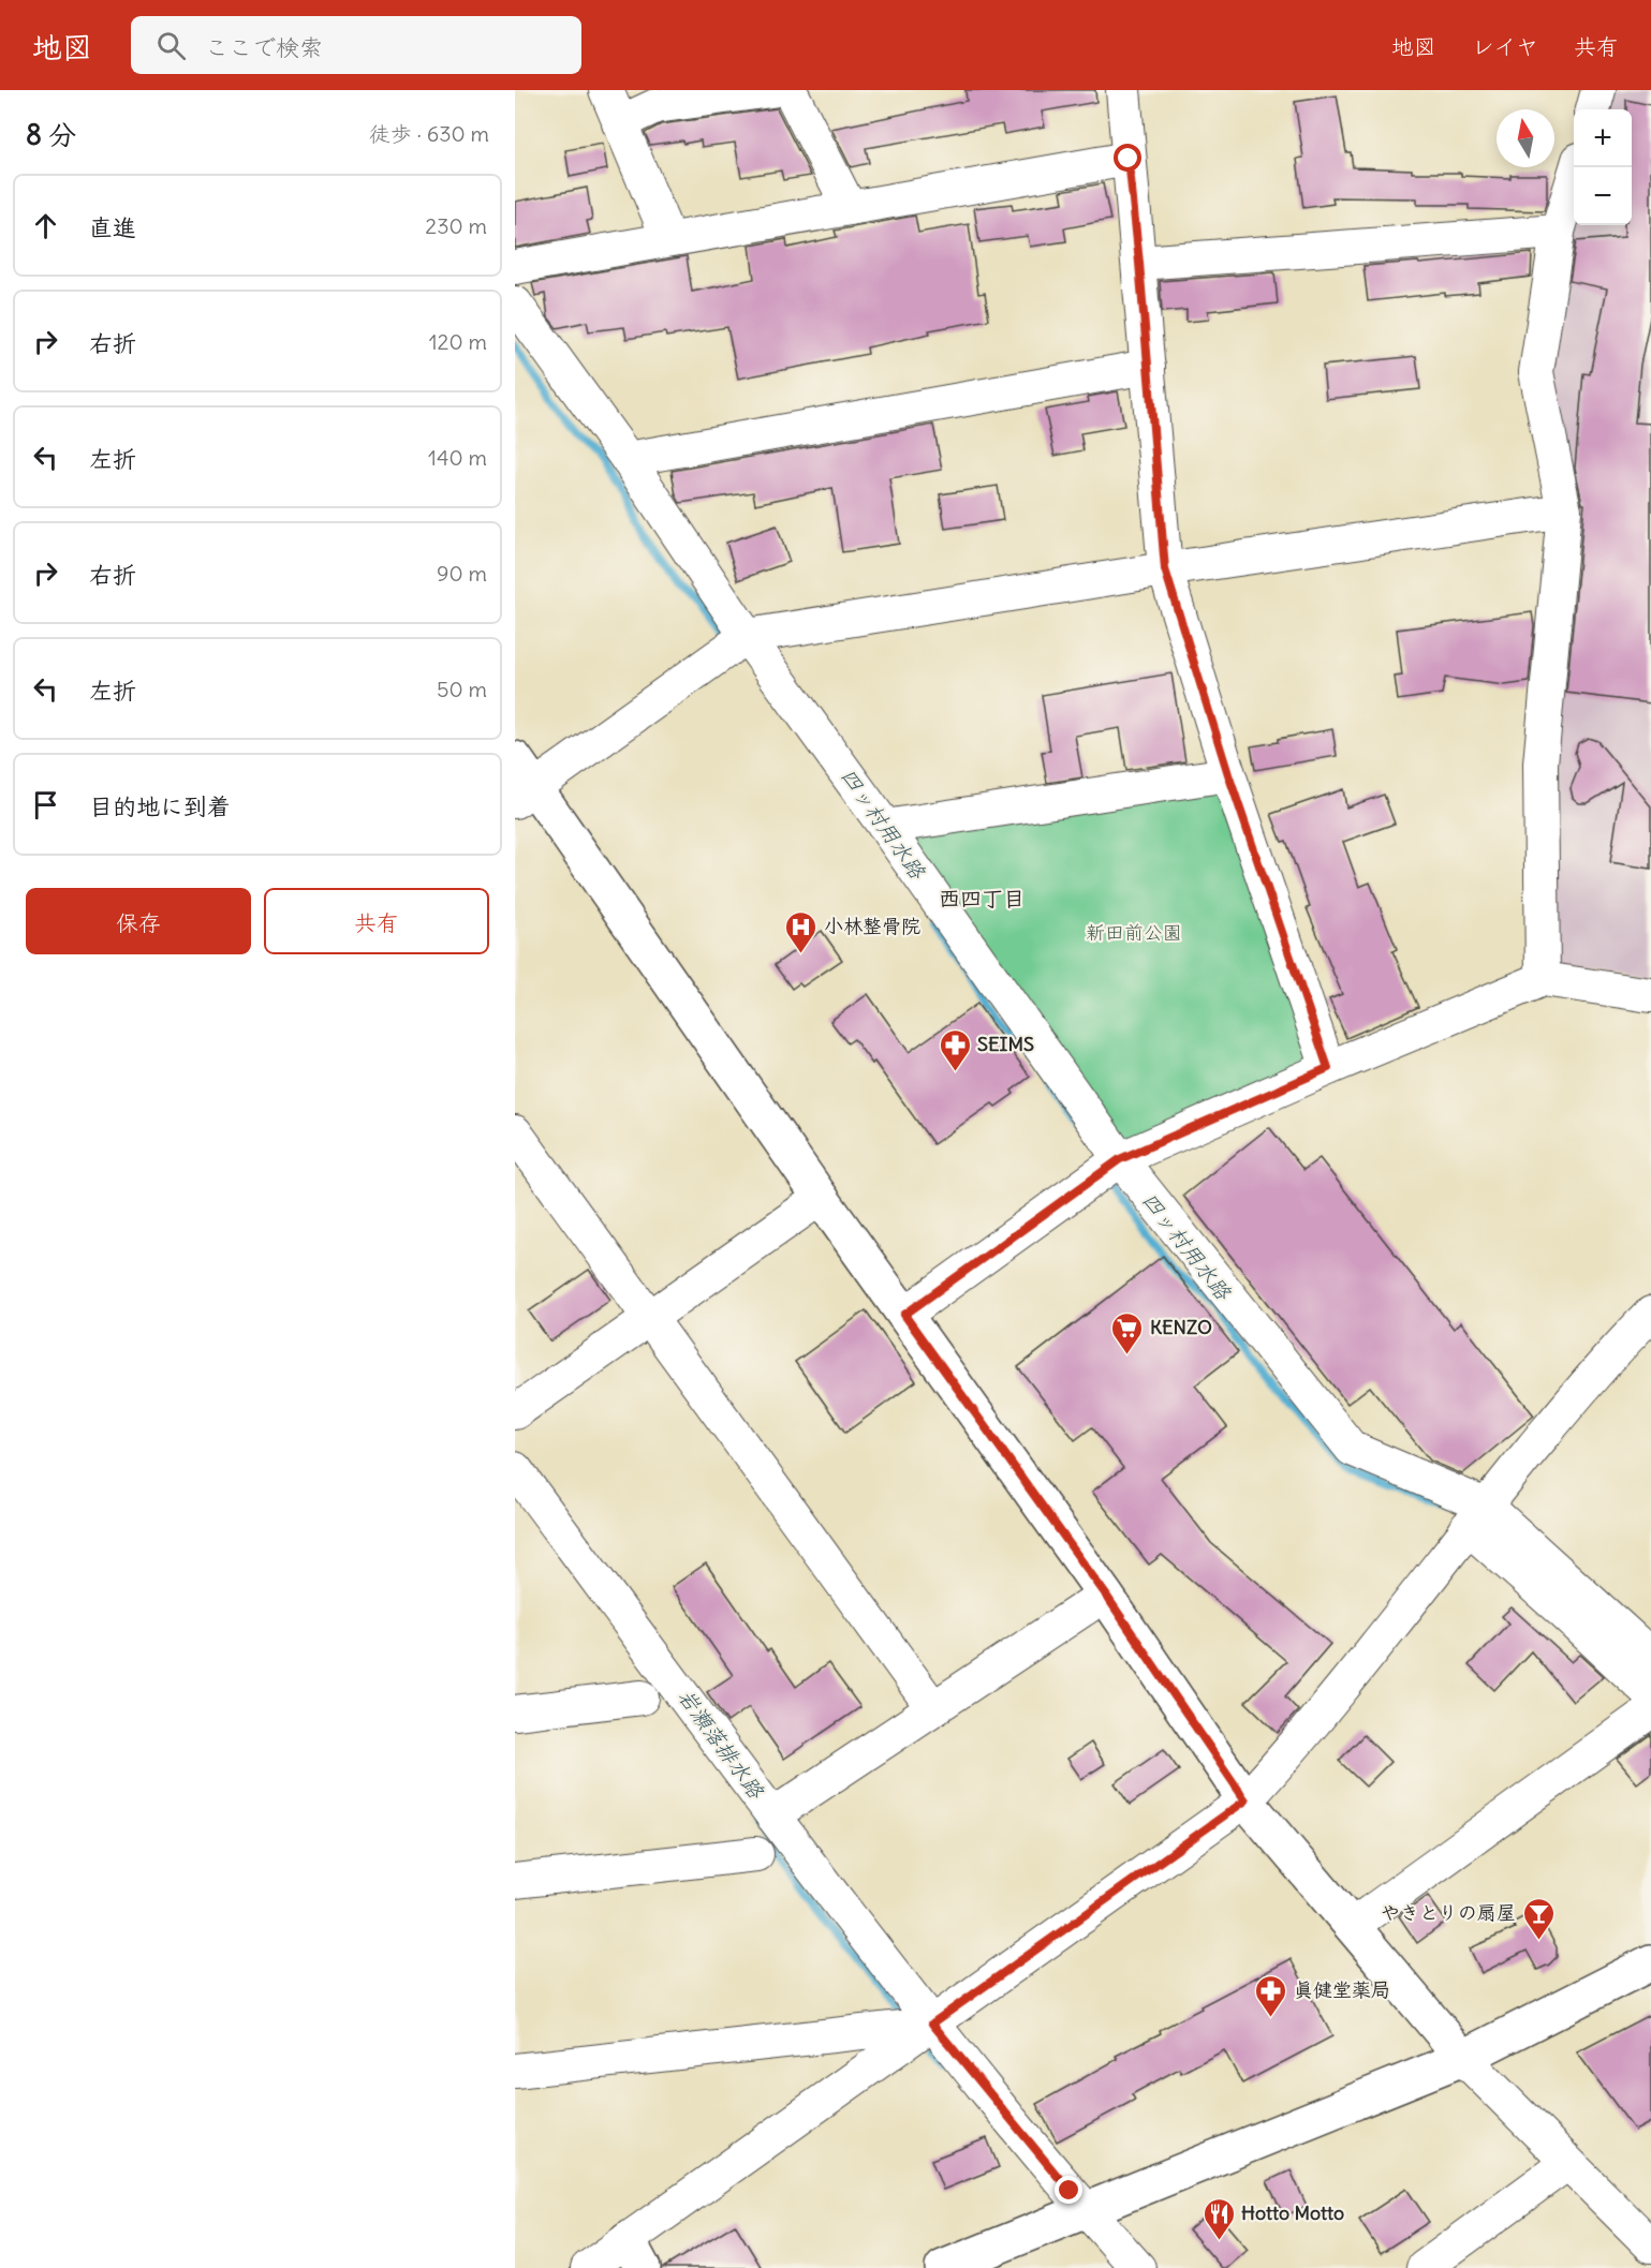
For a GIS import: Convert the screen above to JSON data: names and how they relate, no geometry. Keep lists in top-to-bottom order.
{
  "districts": ["西四丁目"],
  "water": ["四ッ村用水路", "岩瀬落排水路"],
  "parks": ["新田前公園"],
  "places": {
    "hospital": ["小林整骨院"],
    "pharmacy": ["SEIMS", "眞健堂薬局"],
    "supermarket": ["KENZO"],
    "bar": ["やきとりの扇屋"],
    "restaurant": ["Hotto Motto"]
  },
  "north": "top",
  "page": {
    "header": "地図",
    "search": "ここで検索",
    "nav": ["地図", "レイヤ", "共有"],
    "heading": ["8 分", "徒歩 · 630 m"],
    "map_buttons": ["+", "−"],
    "list": [
      ["直進", "230 m"],
      ["右折", "120 m"],
      ["左折", "140 m"],
      ["右折", "90 m"],
      ["左折", "50 m"],
      "目的地に到着"
    ],
    "buttons": ["保存", "共有"]
  }
}
